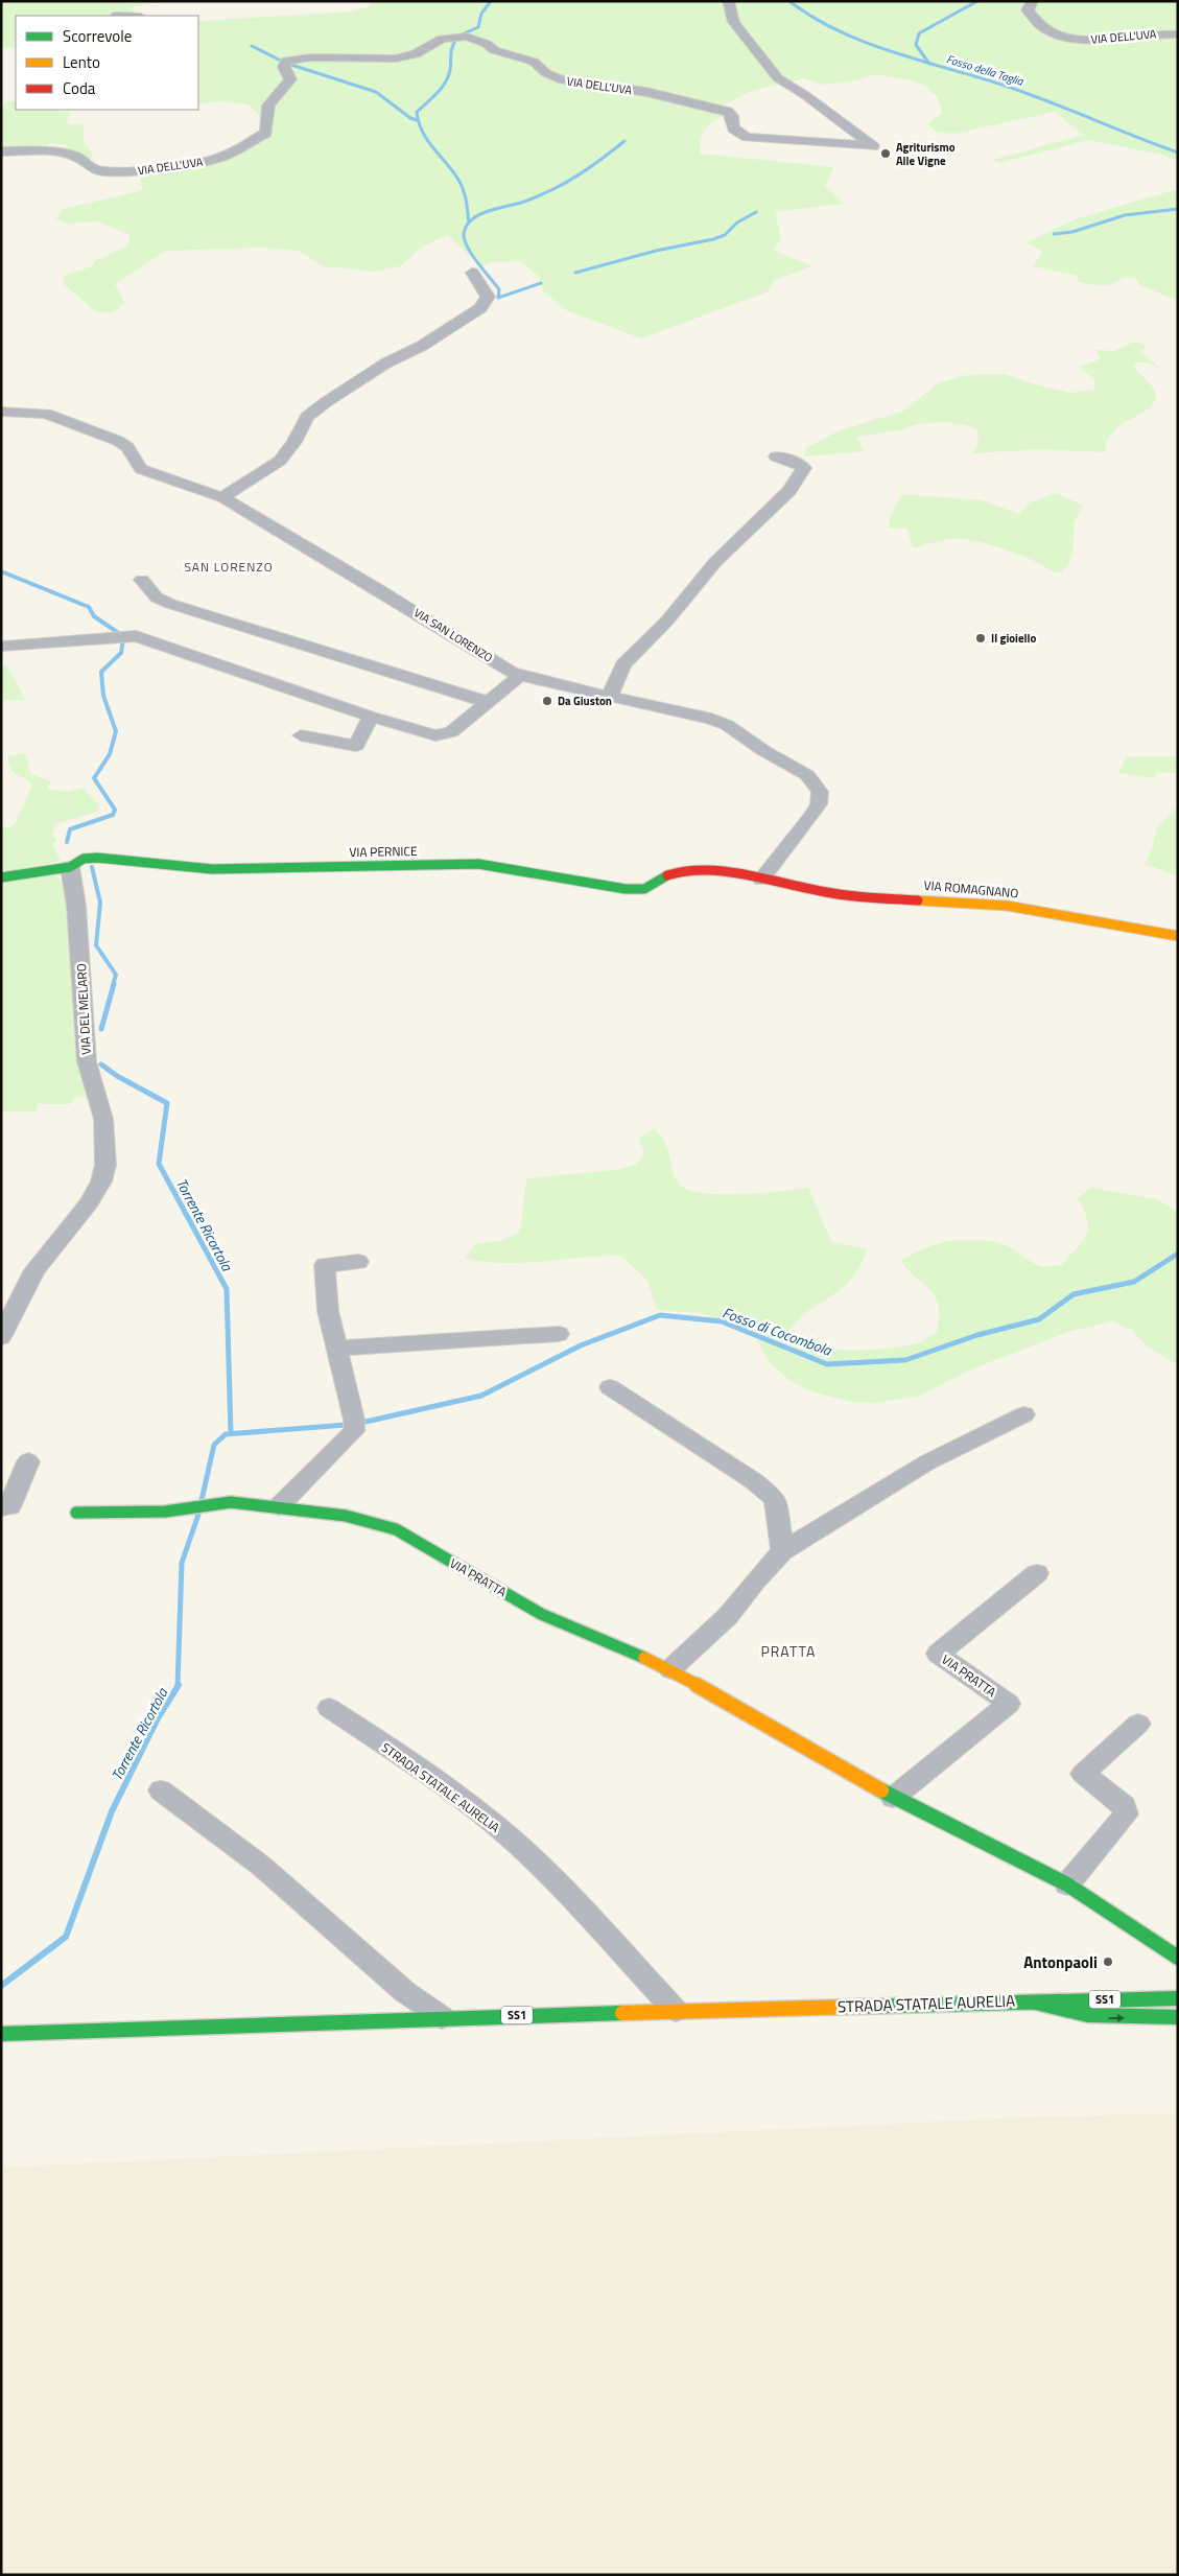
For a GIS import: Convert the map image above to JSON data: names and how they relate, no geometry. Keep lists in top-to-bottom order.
{
  "streets": {
    "street": [
      "VIA DELL'UVA",
      "VIA SAN LORENZO",
      "VIA PERNICE",
      "VIA ROMAGNANO",
      "VIA DEL MELARO",
      "VIA PRATTA",
      "STRADA STATALE AURELIA",
      "SS1"
    ]
  },
  "crossings": [
    ["VIA SAN LORENZO", "VIA PERNICE"],
    ["VIA SAN LORENZO", "VIA ROMAGNANO"],
    ["VIA PERNICE", "VIA ROMAGNANO"],
    ["VIA PERNICE", "VIA DEL MELARO"]
  ],
  "districts": ["SAN LORENZO", "PRATTA"],
  "water": ["Fosso della Taglia", "Torrente Ricortola", "Fosso di Cocombola"],
  "places": [
    "Agriturismo Alle Vigne",
    "Il gioiello",
    "Da Giuston",
    "Antonpaoli"
  ],
  "legend": ["Scorrevole", "Lento", "Coda"]
}
